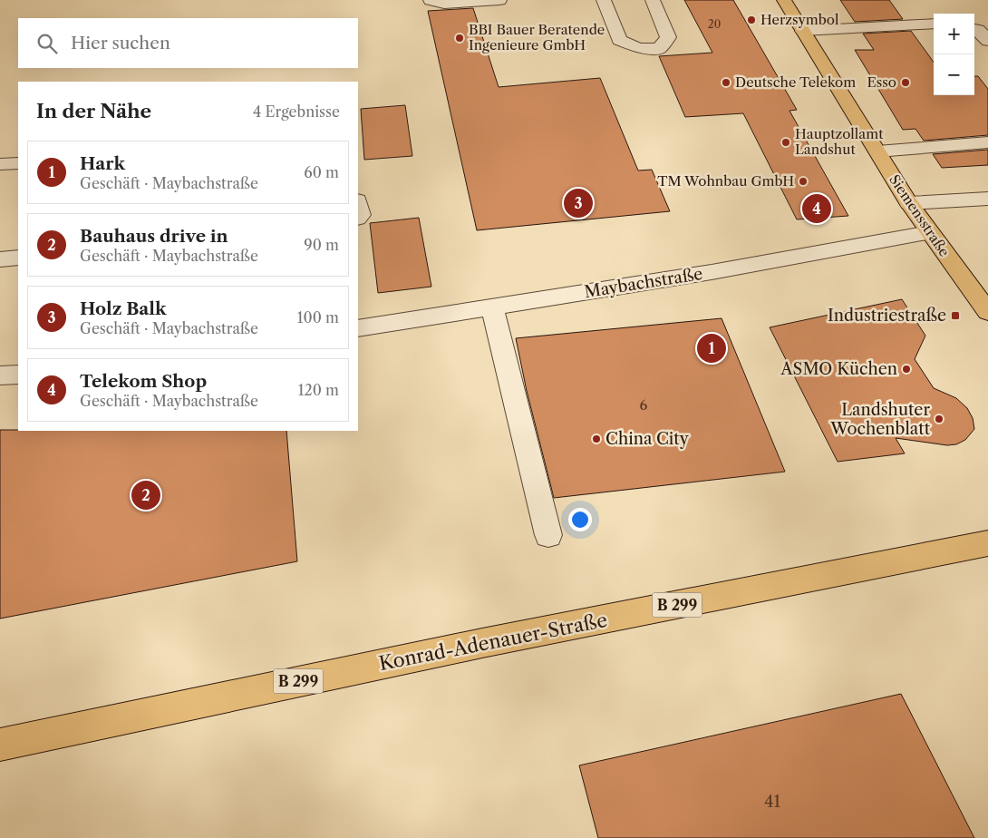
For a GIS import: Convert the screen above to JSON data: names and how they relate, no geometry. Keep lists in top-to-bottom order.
{
  "streets": {
    "main road": ["Siemensstraße", "B 299", "Konrad-Adenauer-Straße"],
    "street": ["Maybachstraße"]
  },
  "crossings": [
    ["Siemensstraße", "Maybachstraße"]
  ],
  "places": {
    "other": [
      "Herzsymbol",
      "BBI Bauer Beratende Ingenieure GmbH",
      "Deutsche Telekom",
      "Esso",
      "Hauptzollamt Landshut",
      "TM Wohnbau GmbH",
      "ASMO Küchen",
      "Landshuter Wochenblatt",
      "China City"
    ],
    "transit": ["Industriestraße"]
  },
  "house_numbers": ["20", "6", "41"],
  "page": {
    "map_buttons": ["+", "−"],
    "search": "Hier suchen",
    "heading": ["In der Nähe", "4 Ergebnisse"],
    "list": [
      {
        "mark": "1",
        "name": "Hark",
        "note": "Geschäft · Maybachstraße",
        "value": "60 m"
      },
      {
        "mark": "2",
        "name": "Bauhaus drive in",
        "note": "Geschäft · Maybachstraße",
        "value": "90 m"
      },
      {
        "mark": "3",
        "name": "Holz Balk",
        "note": "Geschäft · Maybachstraße",
        "value": "100 m"
      },
      {
        "mark": "4",
        "name": "Telekom Shop",
        "note": "Geschäft · Maybachstraße",
        "value": "120 m"
      }
    ],
    "pins": [
      "3",
      "4",
      "1",
      "2"
    ]
  }
}
